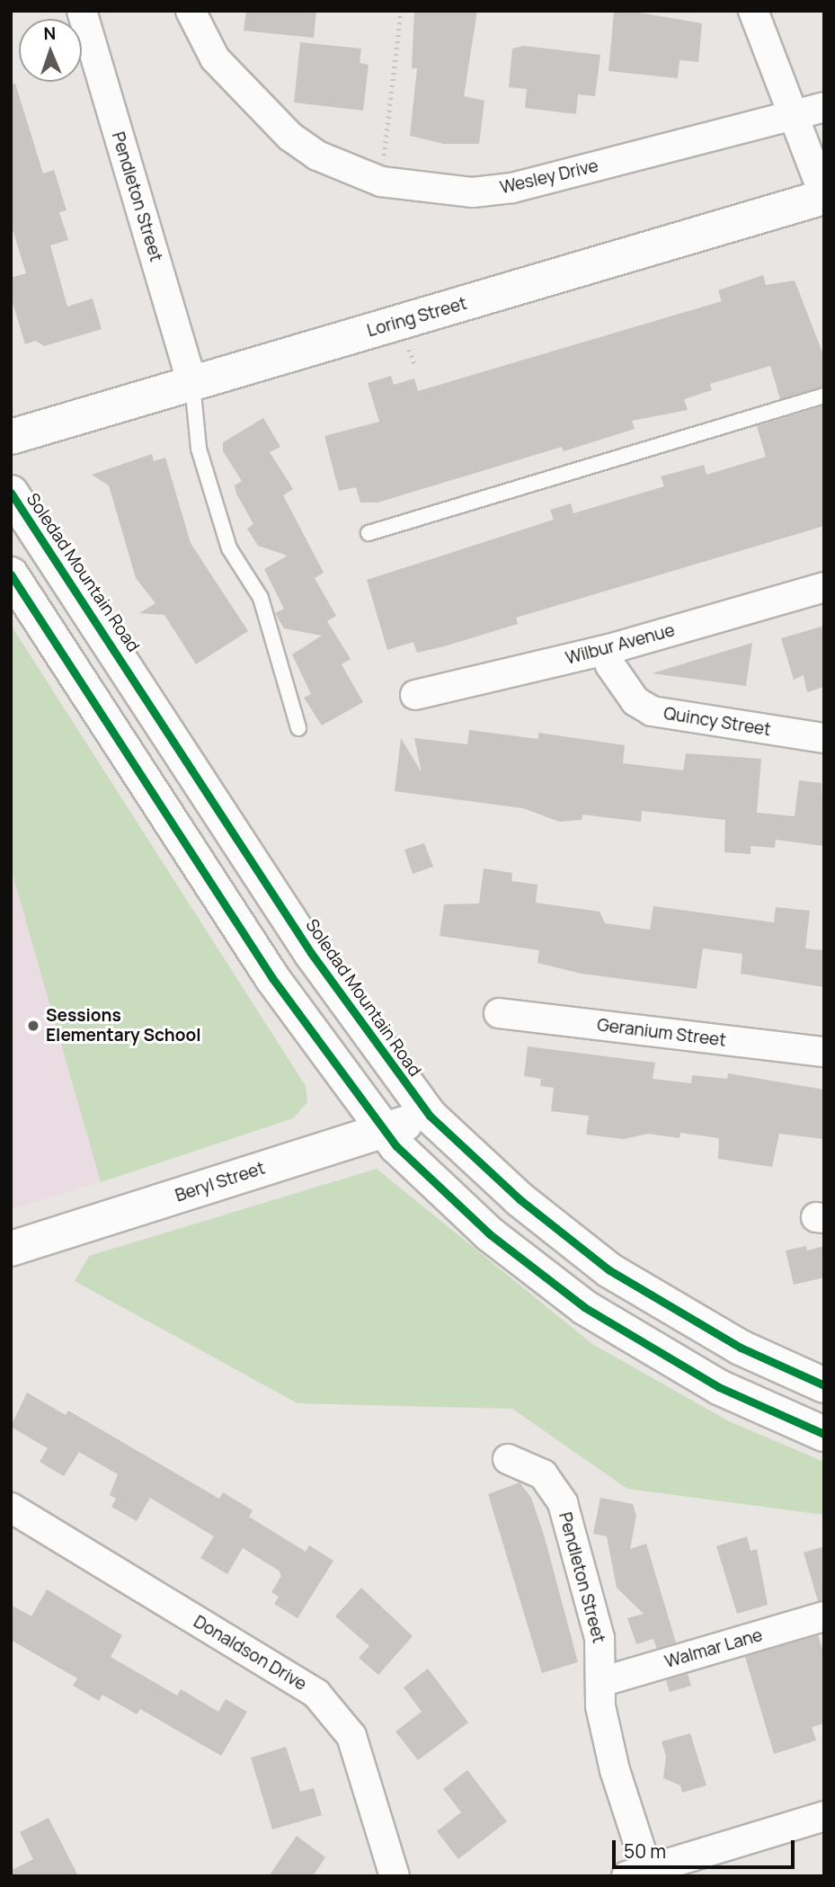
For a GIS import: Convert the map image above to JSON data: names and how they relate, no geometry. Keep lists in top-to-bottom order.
{
  "streets": {
    "main road": ["Loring Street", "Soledad Mountain Road", "Beryl Street"],
    "street": [
      "Wesley Drive",
      "Pendleton Street",
      "Wilbur Avenue",
      "Quincy Street",
      "Geranium Street",
      "Walmar Lane",
      "Donaldson Drive"
    ]
  },
  "crossings": [
    ["Pendleton Street", "Loring Street"],
    ["Pendleton Street", "Walmar Lane"],
    ["Soledad Mountain Road", "Beryl Street"],
    ["Wilbur Avenue", "Quincy Street"]
  ],
  "places": ["Sessions Elementary School"],
  "scale_bar": "50 m",
  "north": "top"
}
